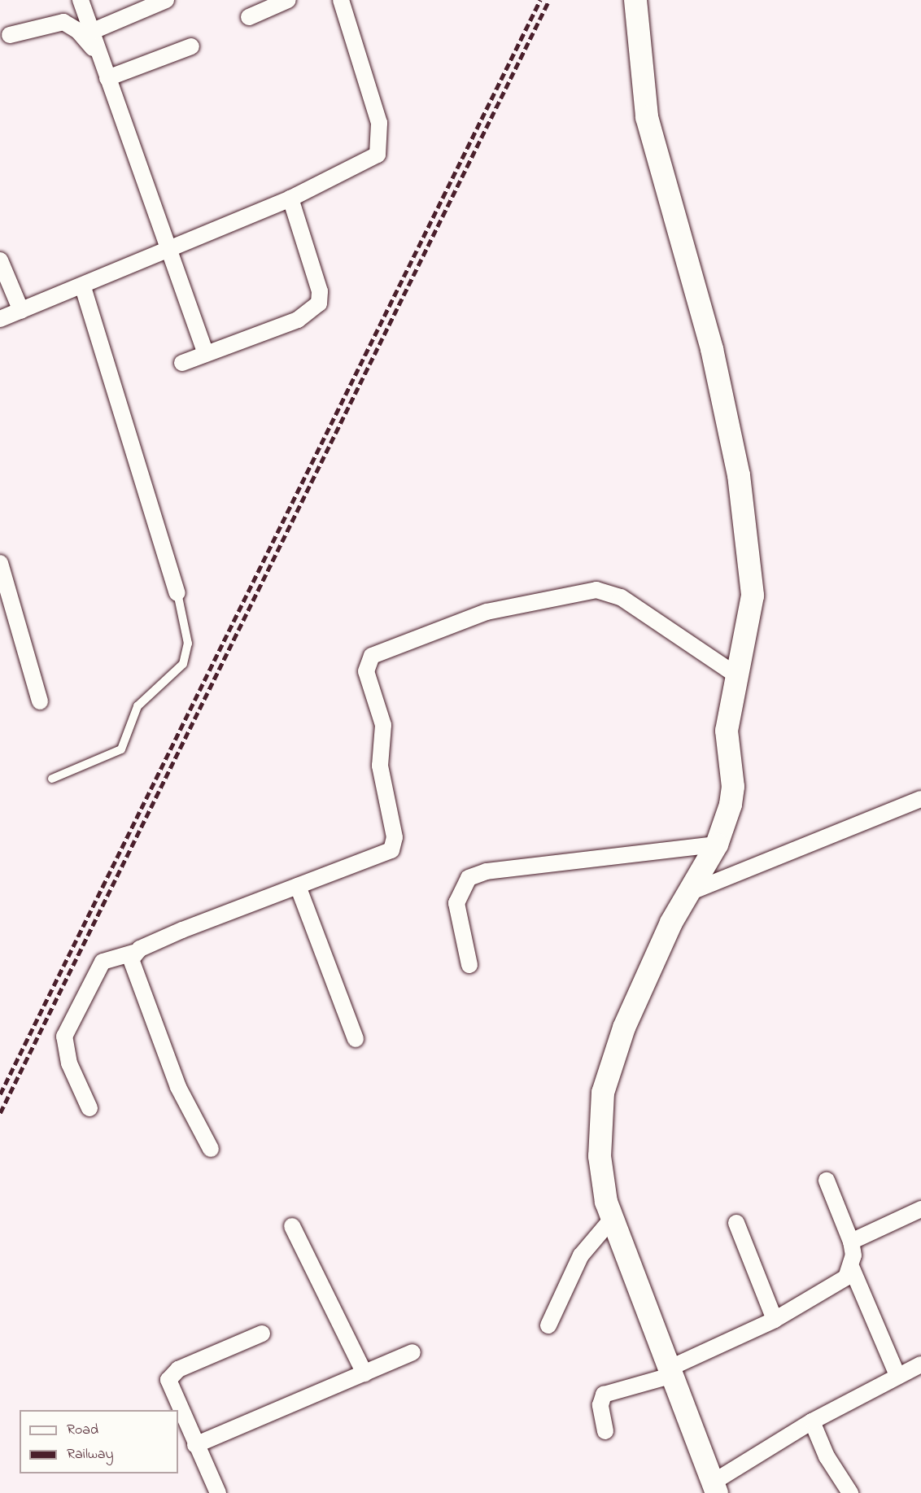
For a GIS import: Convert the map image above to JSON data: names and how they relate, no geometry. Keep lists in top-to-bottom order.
{
  "legend": ["Road", "Railway"]
}
